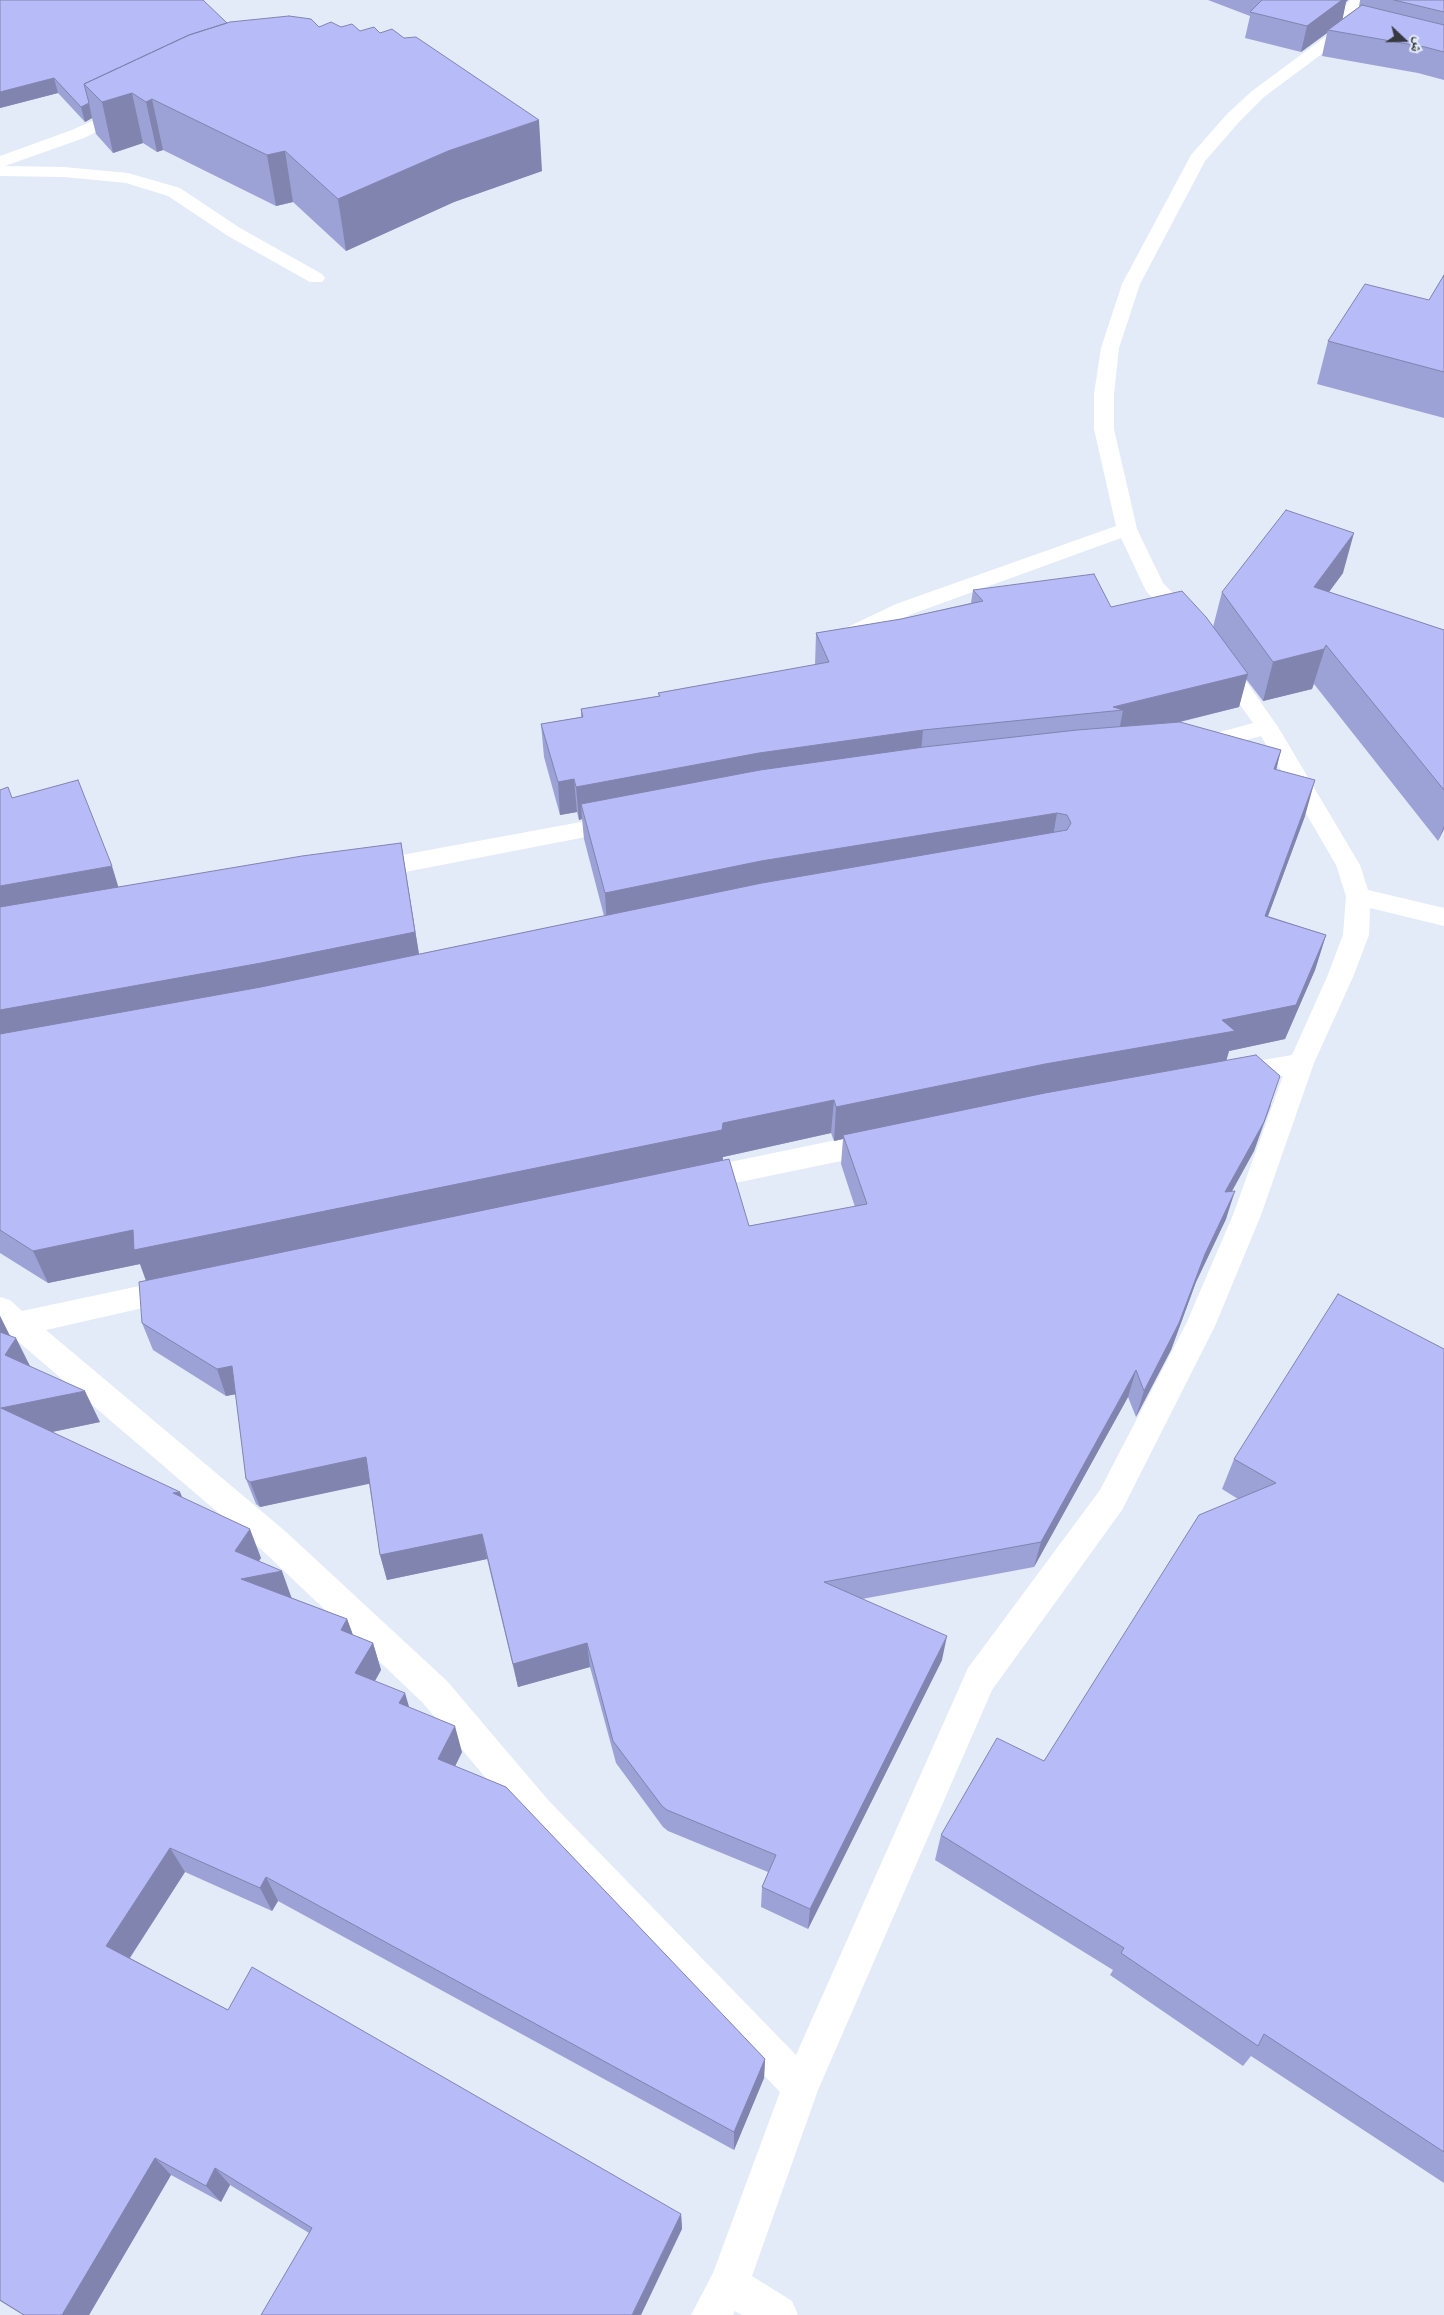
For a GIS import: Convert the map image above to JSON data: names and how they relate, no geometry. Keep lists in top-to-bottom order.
{
  "north": "right"
}
